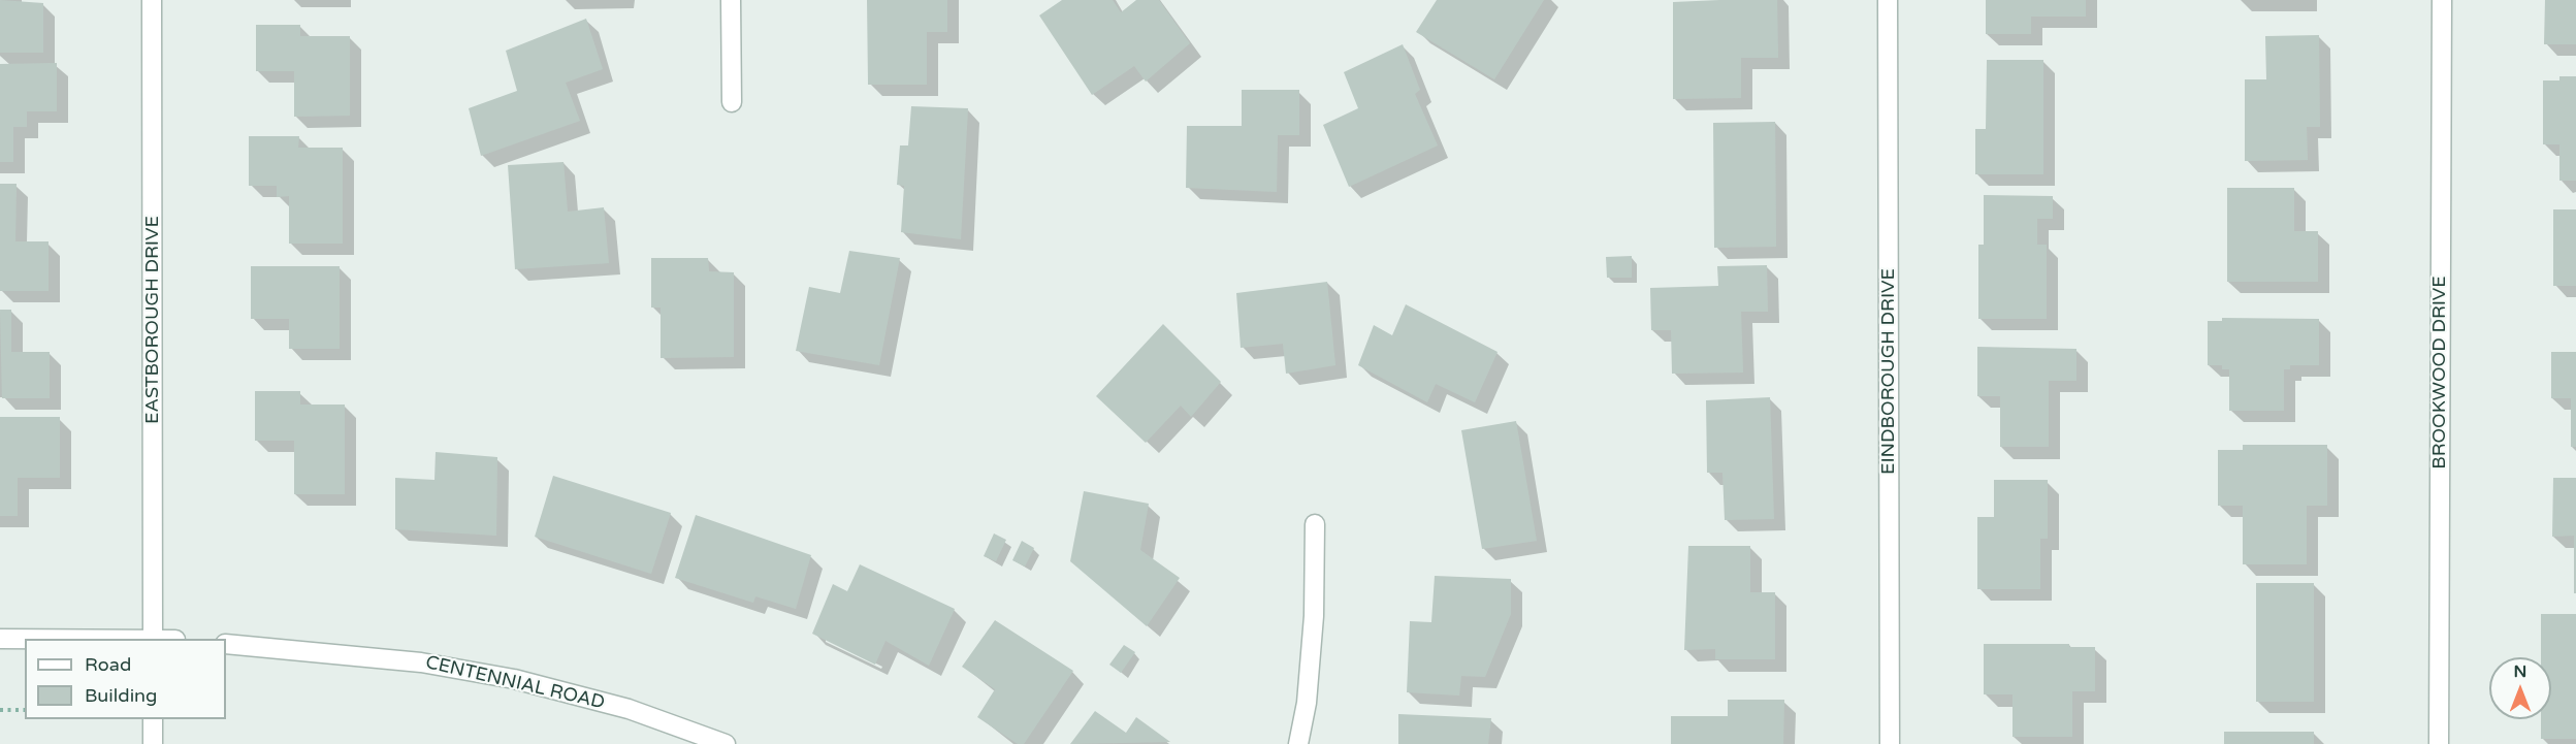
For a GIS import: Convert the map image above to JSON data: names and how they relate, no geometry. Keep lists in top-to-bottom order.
{
  "streets": {
    "street": [
      "EASTBOROUGH DRIVE",
      "EINDBOROUGH DRIVE",
      "BROOKWOOD DRIVE",
      "CENTENNIAL ROAD"
    ]
  },
  "legend": ["Road", "Building"],
  "north": "top"
}
